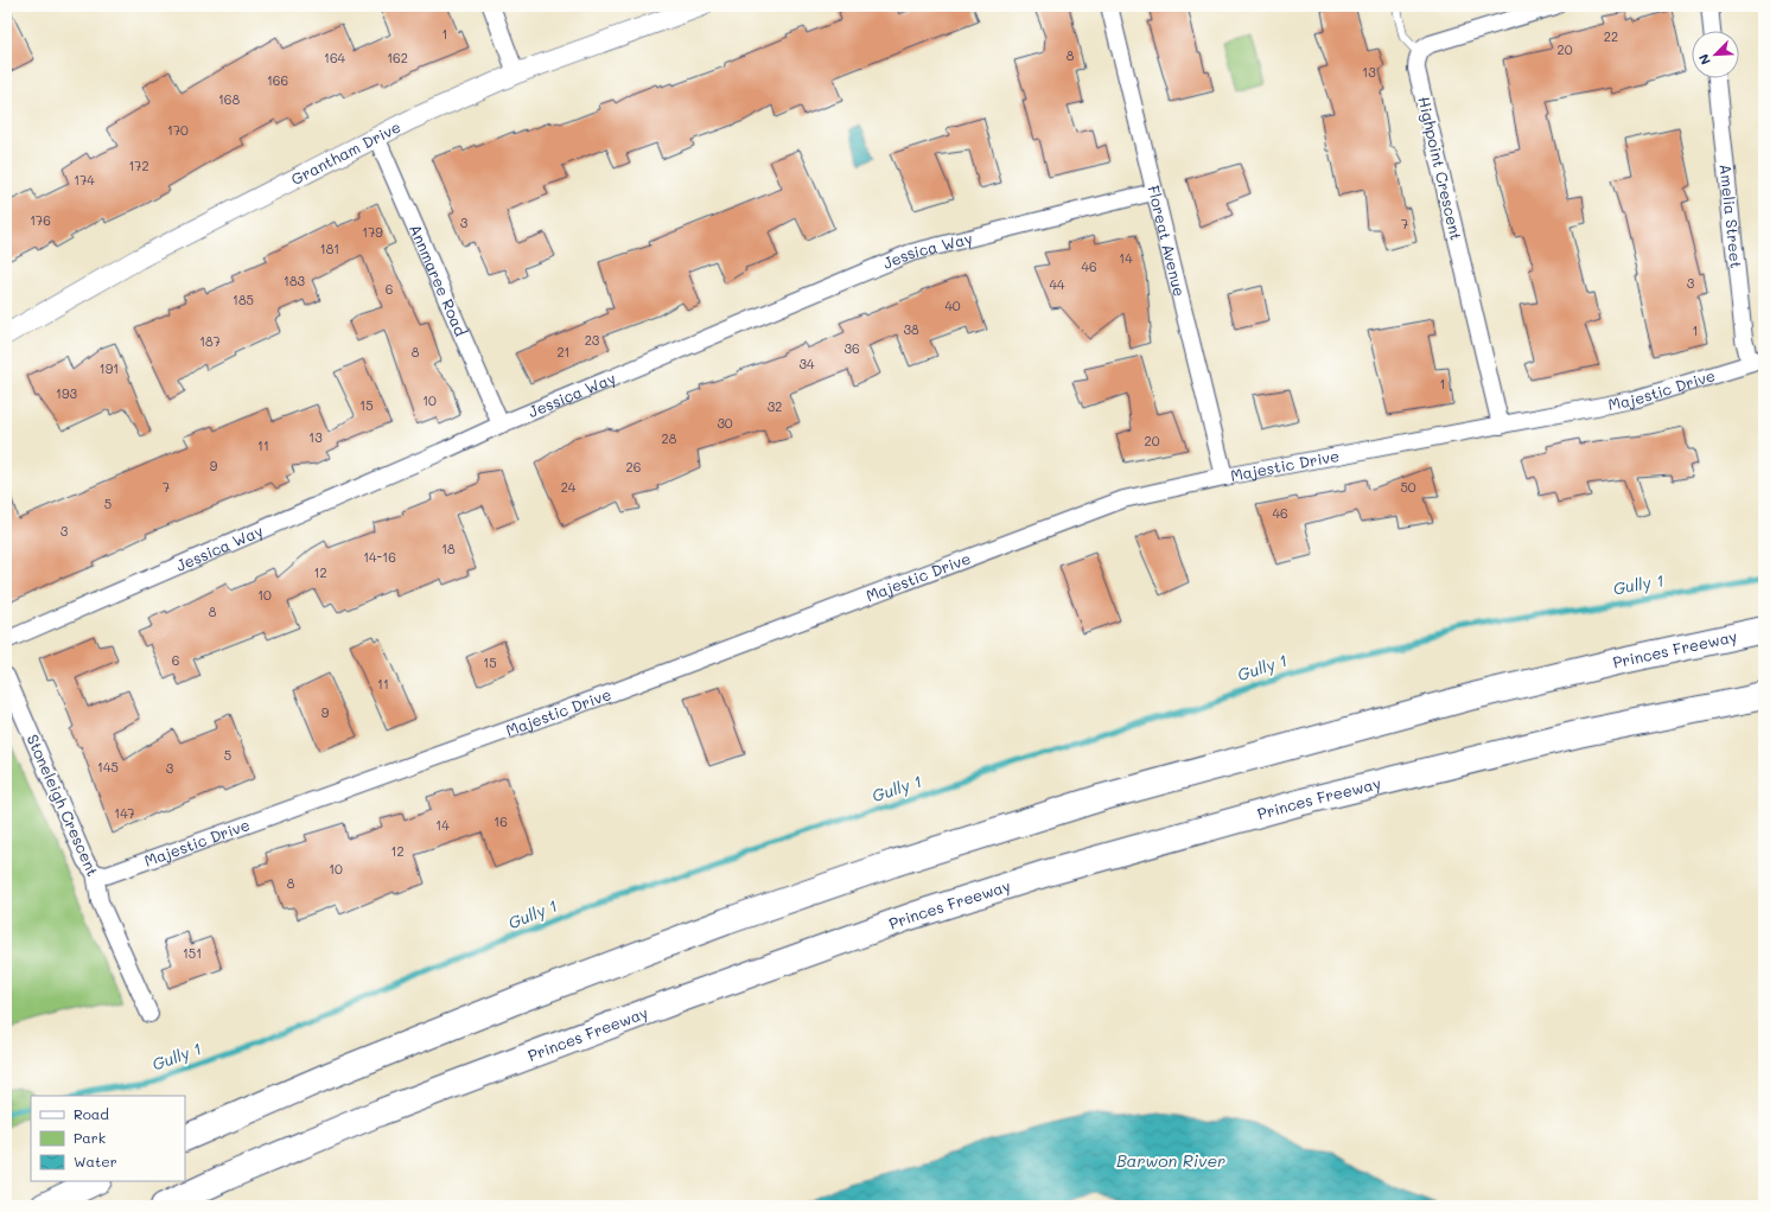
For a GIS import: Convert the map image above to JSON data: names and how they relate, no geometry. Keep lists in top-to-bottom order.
{
  "streets": {
    "highway": ["Princes Freeway"],
    "street": [
      "Grantham Drive",
      "Highpoint Crescent",
      "Amelia Street",
      "Floreat Avenue",
      "Jessica Way",
      "Annmaree Road",
      "Majestic Drive",
      "Stoneleigh Crescent"
    ]
  },
  "crossings": [
    ["Grantham Drive", "Annmaree Road"],
    ["Highpoint Crescent", "Majestic Drive"],
    ["Amelia Street", "Majestic Drive"],
    ["Floreat Avenue", "Jessica Way"],
    ["Floreat Avenue", "Majestic Drive"],
    ["Jessica Way", "Annmaree Road"],
    ["Majestic Drive", "Stoneleigh Crescent"]
  ],
  "water": ["Gully 1", "Barwon River"],
  "house_numbers": [
    "1",
    "22",
    "20",
    "8",
    "164",
    "162",
    "13",
    "166",
    "168",
    "170",
    "172",
    "174",
    "176",
    "3",
    "7",
    "179",
    "181",
    "14",
    "46",
    "183",
    "3",
    "44",
    "6",
    "185",
    "40",
    "38",
    "1",
    "23",
    "187",
    "36",
    "8",
    "21",
    "34",
    "191",
    "1",
    "193",
    "10",
    "15",
    "32",
    "30",
    "13",
    "28",
    "20",
    "11",
    "9",
    "26",
    "7",
    "24",
    "50",
    "5",
    "46",
    "3",
    "18",
    "14-16",
    "12",
    "10",
    "8",
    "6",
    "15",
    "11",
    "9",
    "5",
    "145",
    "3",
    "147",
    "16",
    "14",
    "12",
    "10",
    "8",
    "151"
  ],
  "legend": ["Road", "Park", "Water"],
  "north": "bottom left"
}
